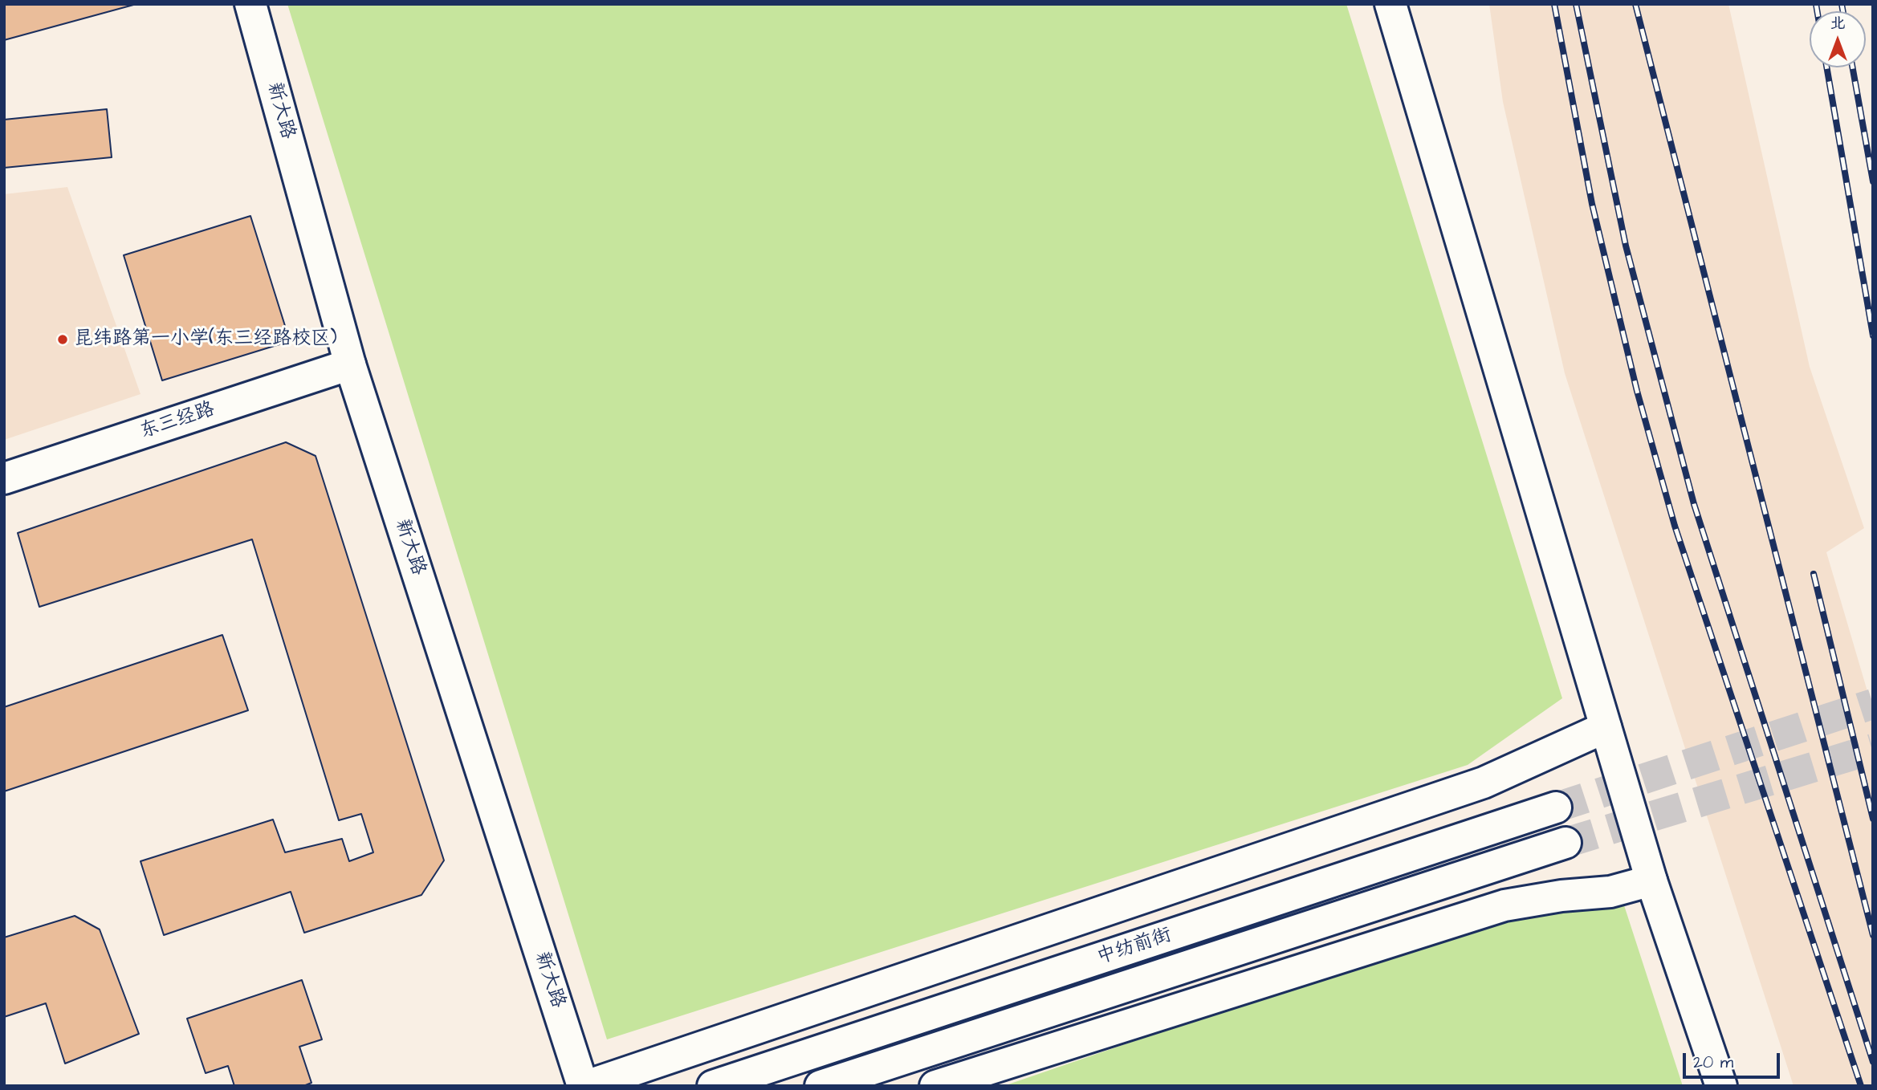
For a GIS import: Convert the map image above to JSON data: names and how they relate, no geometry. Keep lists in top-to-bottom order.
{
  "streets": {
    "street": ["新大路", "东三经路", "中纺前街"]
  },
  "crossings": [
    ["新大路", "东三经路"]
  ],
  "places": ["昆纬路第一小学(东三经路校区)"],
  "scale_bar": "20 m",
  "north": "top"
}
